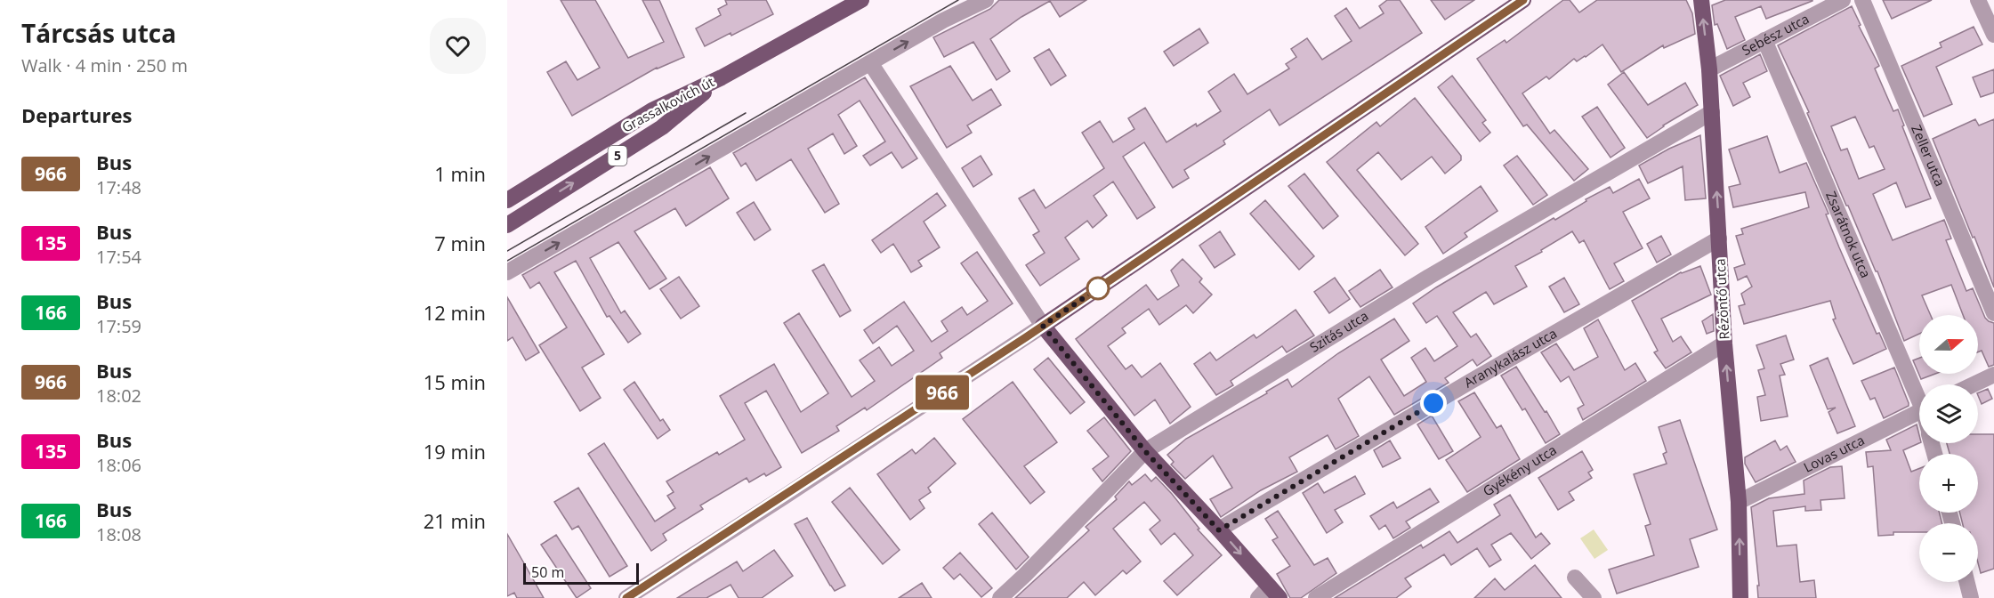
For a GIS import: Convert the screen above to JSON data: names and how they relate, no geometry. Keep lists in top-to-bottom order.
{
  "streets": {
    "main road": ["Grassalkovich út", "5", "Rézöntő utca"],
    "street": [
      "Sebész utca",
      "Zeller utca",
      "Zsarátnok utca",
      "Szitás utca",
      "Aranykalász utca",
      "Lovas utca",
      "Gyékény utca"
    ]
  },
  "crossings": [
    ["Sebész utca", "Zsarátnok utca"],
    ["Sebész utca", "Rézöntő utca"],
    ["Rézöntő utca", "Szitás utca"],
    ["Rézöntő utca", "Aranykalász utca"],
    ["Rézöntő utca", "Lovas utca"],
    ["Rézöntő utca", "Gyékény utca"]
  ],
  "one_way": ["Rézöntő utca"],
  "lines": ["bus line 966"],
  "scale_bar": "50 m",
  "north": "right",
  "page": {
    "heading": [
      ["Tárcsás utca", "Walk · 4 min · 250 m"],
      "Departures"
    ],
    "on_map": "966",
    "list": [
      {
        "mark": "966",
        "name": "Bus",
        "note": "17:48",
        "value": "1 min"
      },
      {
        "mark": "135",
        "name": "Bus",
        "note": "17:54",
        "value": "7 min"
      },
      {
        "mark": "166",
        "name": "Bus",
        "note": "17:59",
        "value": "12 min"
      },
      {
        "mark": "966",
        "name": "Bus",
        "note": "18:02",
        "value": "15 min"
      },
      {
        "mark": "135",
        "name": "Bus",
        "note": "18:06",
        "value": "19 min"
      },
      {
        "mark": "166",
        "name": "Bus",
        "note": "18:08",
        "value": "21 min"
      }
    ],
    "map_buttons": ["+", "−"],
    "scale": "50 m"
  }
}
